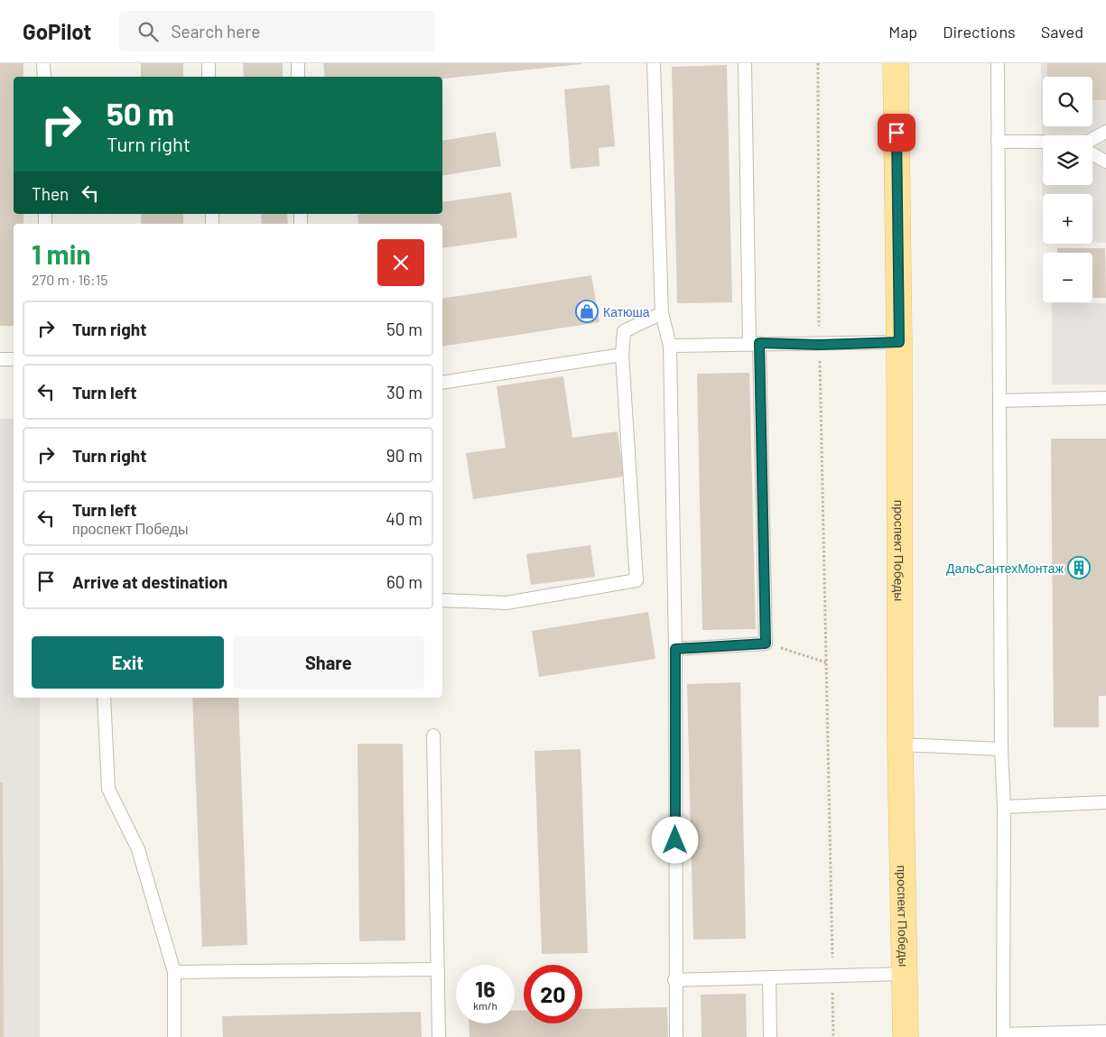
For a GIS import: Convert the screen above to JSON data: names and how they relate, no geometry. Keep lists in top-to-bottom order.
{
  "streets": {
    "main road": ["проспект Победы"]
  },
  "places": {
    "shop": ["Катюша"],
    "building": ["ДальСантехМонтаж"]
  },
  "page": {
    "header": "GoPilot",
    "search": "Search here",
    "nav": ["Map", "Directions", "Saved"],
    "map_buttons": ["+", "−"],
    "turn": ["50 m", "Turn right"],
    "then": "Then",
    "heading": ["1 min", "270 m · 16:15"],
    "list": [
      {
        "name": "Turn right",
        "value": "50 m"
      },
      {
        "name": "Turn left",
        "value": "30 m"
      },
      {
        "name": "Turn right",
        "value": "90 m"
      },
      {
        "name": "Turn left",
        "note": "проспект Победы",
        "value": "40 m"
      },
      {
        "name": "Arrive at destination",
        "value": "60 m"
      }
    ],
    "buttons": ["Exit", "Share"],
    "speed": "16 km/h",
    "limit": "20"
  }
}
